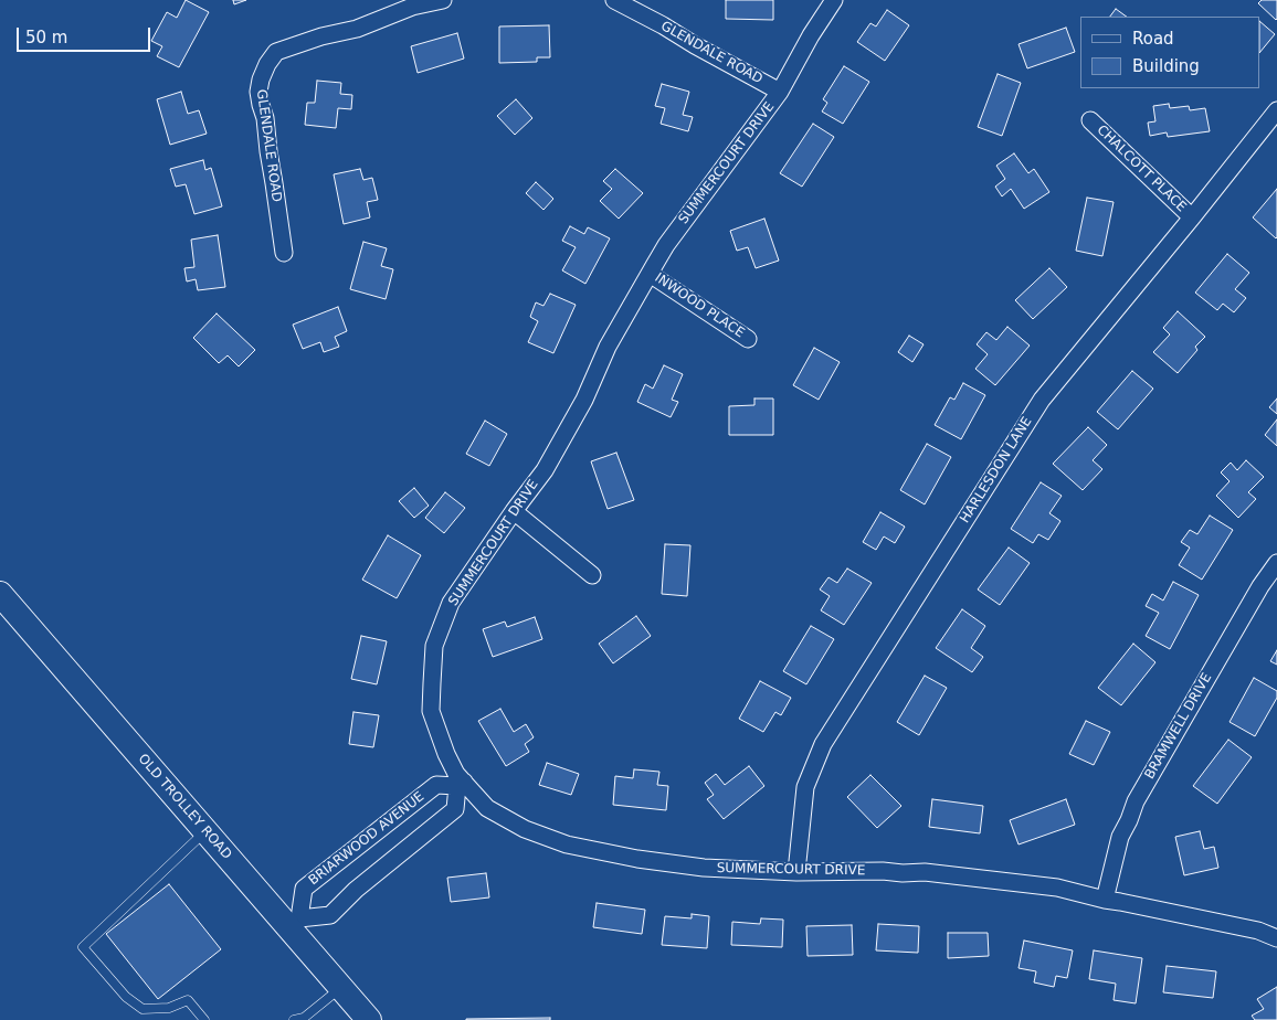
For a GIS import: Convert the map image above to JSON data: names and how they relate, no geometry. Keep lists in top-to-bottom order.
{
  "streets": {
    "main road": ["OLD TROLLEY ROAD"],
    "street": [
      "GLENDALE ROAD",
      "SUMMERCOURT DRIVE",
      "CHALCOTT PLACE",
      "INWOOD PLACE",
      "HARLESDON LANE",
      "BRAMWELL DRIVE",
      "BRIARWOOD AVENUE"
    ]
  },
  "crossings": [
    ["GLENDALE ROAD", "SUMMERCOURT DRIVE"],
    ["SUMMERCOURT DRIVE", "INWOOD PLACE"],
    ["SUMMERCOURT DRIVE", "HARLESDON LANE"],
    ["SUMMERCOURT DRIVE", "BRAMWELL DRIVE"],
    ["SUMMERCOURT DRIVE", "BRIARWOOD AVENUE"],
    ["CHALCOTT PLACE", "HARLESDON LANE"],
    ["OLD TROLLEY ROAD", "BRIARWOOD AVENUE"]
  ],
  "legend": ["Road", "Building"],
  "scale_bar": "50 m"
}
